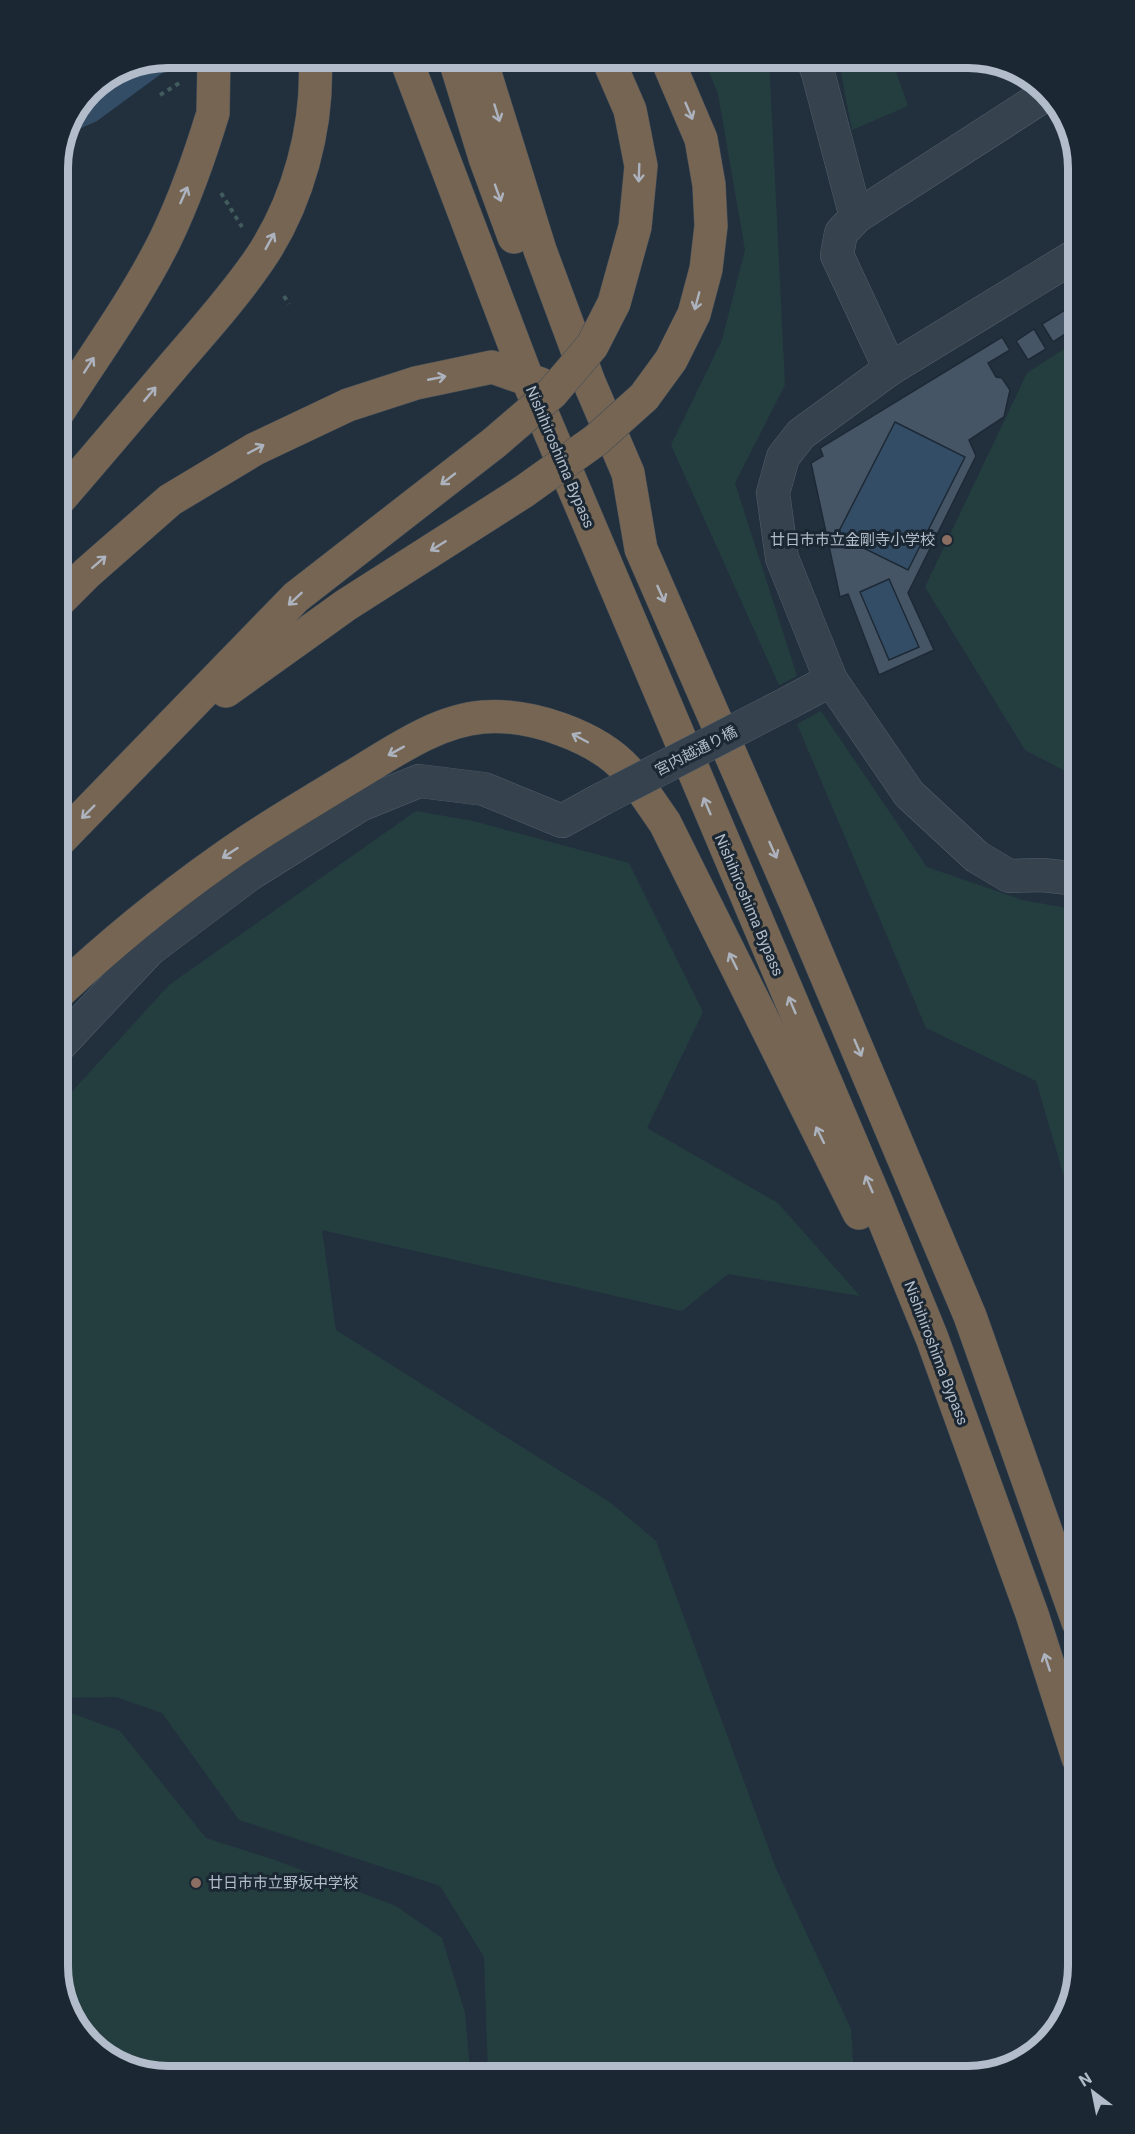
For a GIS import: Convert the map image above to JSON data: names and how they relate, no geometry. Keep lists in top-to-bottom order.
{
  "streets": {
    "highway": ["Nishihiroshima Bypass"],
    "street": ["宮内越通り橋"]
  },
  "places": ["廿日市市立金剛寺小学校", "廿日市市立野坂中学校"],
  "north": "top left"
}
